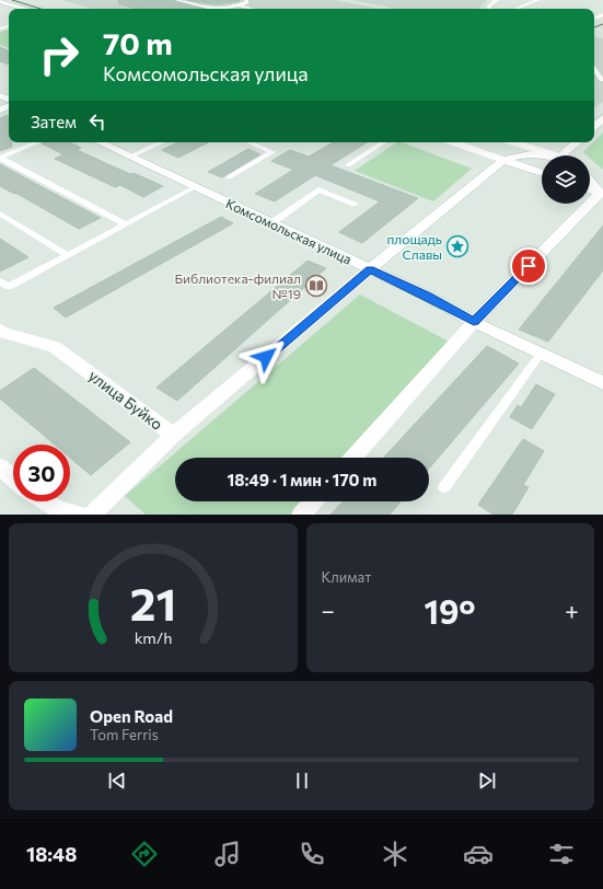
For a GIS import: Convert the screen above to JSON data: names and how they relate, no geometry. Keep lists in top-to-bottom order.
{
  "streets": {
    "street": ["Комсомольская улица", "улица Буйко"]
  },
  "places": {
    "place": ["площадь Славы"],
    "library": ["Библиотека-филиал №19"]
  },
  "page": {
    "turn": ["70 m", "Комсомольская улица"],
    "then": "Затем",
    "limit": "30",
    "trip": "18:49 · 1 мин · 170 m",
    "tile": "Климат",
    "heat": ["−", "19°", "+"],
    "song": ["Open Road", "Tom Ferris"],
    "tabs": "18:48",
    "gauge": ["21", "km/h"]
  }
}
